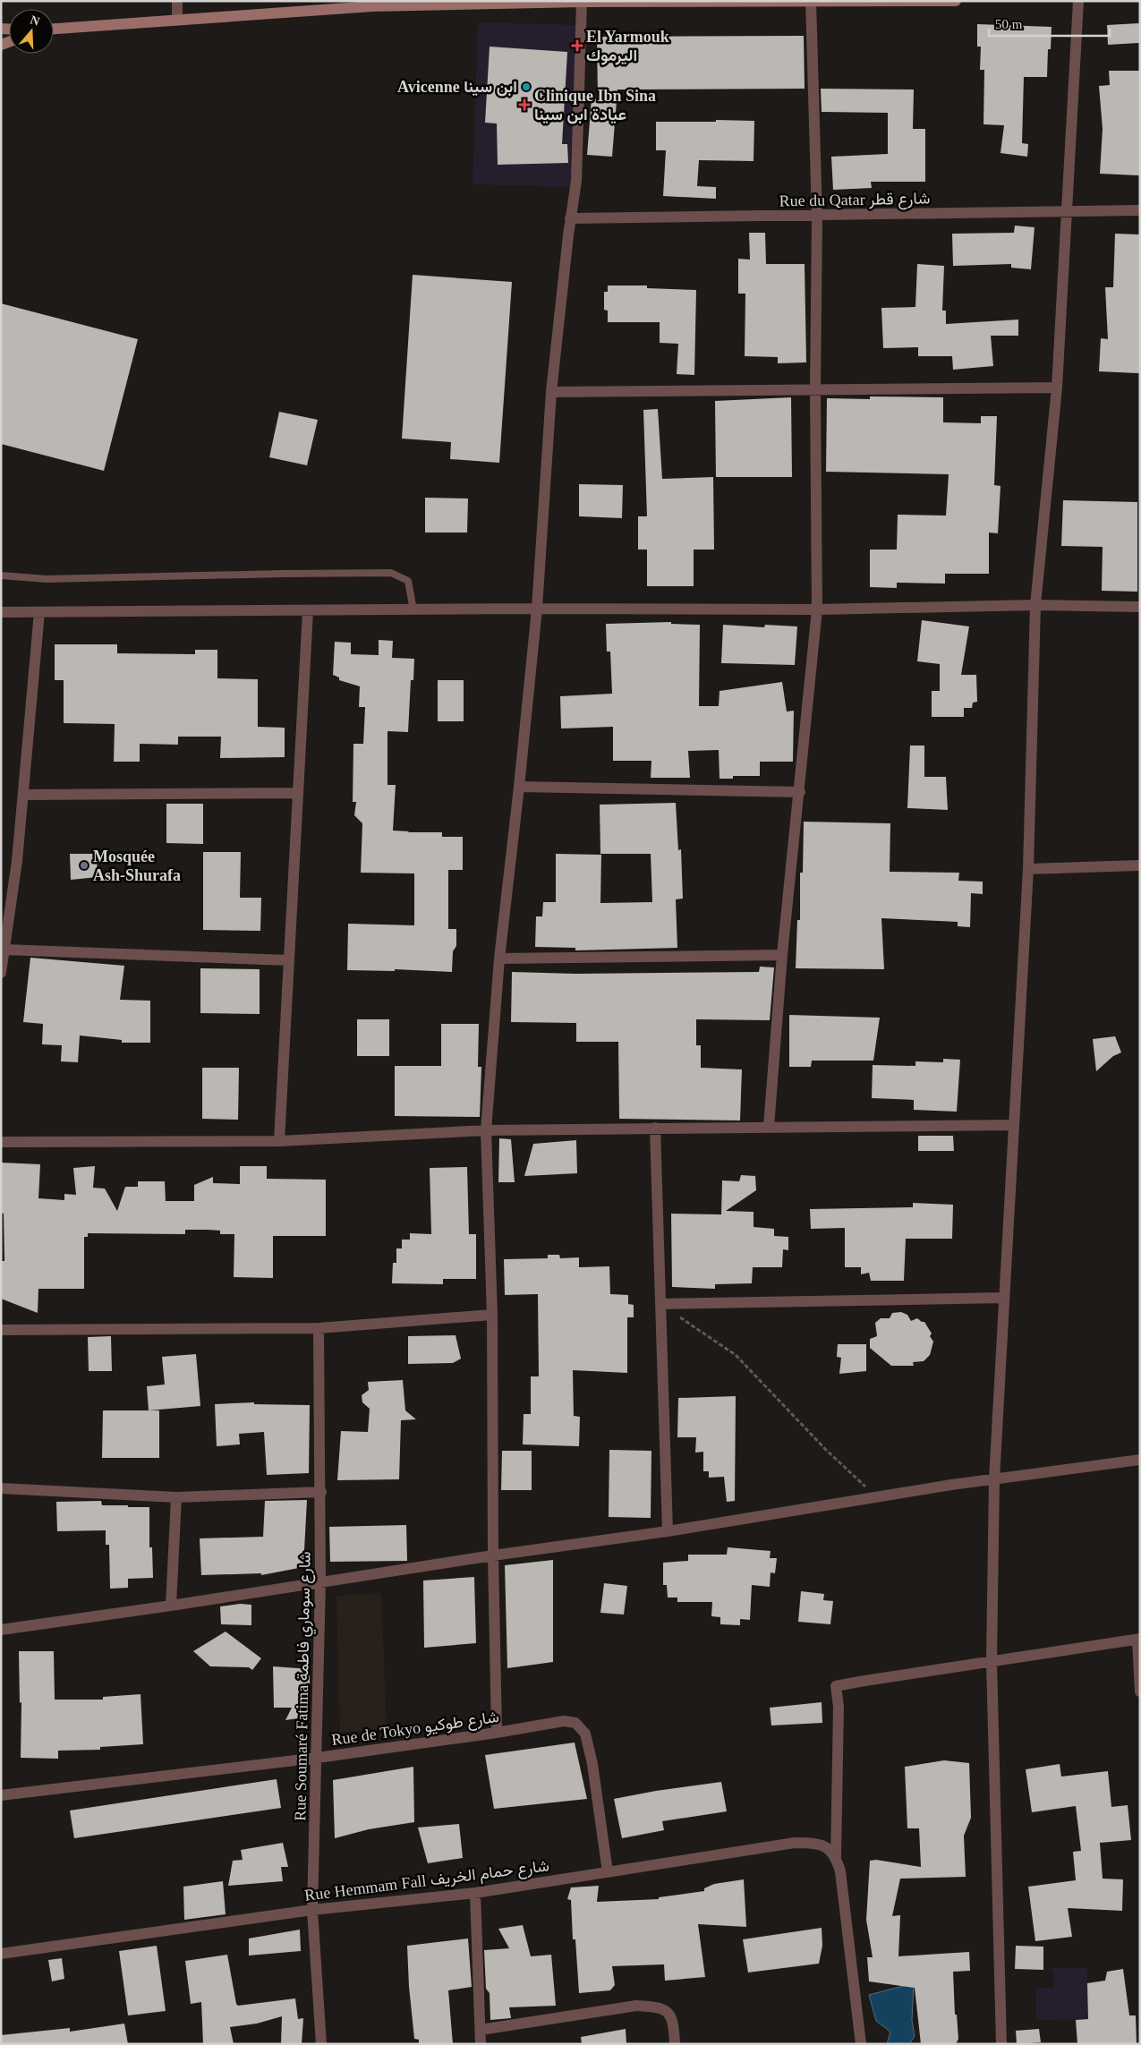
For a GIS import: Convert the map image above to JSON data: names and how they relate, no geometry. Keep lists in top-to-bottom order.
{
  "streets": {
    "street": [
      "Rue du Qatar شارع قطر",
      "Rue Soumaré Fatima شارع سوماري فاطمة",
      "Rue de Tokyo شارع طوكيو",
      "Rue Hemmam Fall شارع حمام الخريف"
    ]
  },
  "crossings": [
    ["Rue Soumaré Fatima شارع سوماري فاطمة", "Rue de Tokyo شارع طوكيو"],
    ["Rue Soumaré Fatima شارع سوماري فاطمة", "Rue Hemmam Fall شارع حمام الخريف"],
    ["Rue de Tokyo شارع طوكيو", "Rue Hemmam Fall شارع حمام الخريف"]
  ],
  "places": {
    "health": ["El Yarmouk اليرموك", "Clinique Ibn Sina عيادة ابن سينا"],
    "other": ["Avicenne ابن سينا", "Mosquée Ash-Shurafa"]
  },
  "scale_bar": "50 m",
  "north": "top"
}
